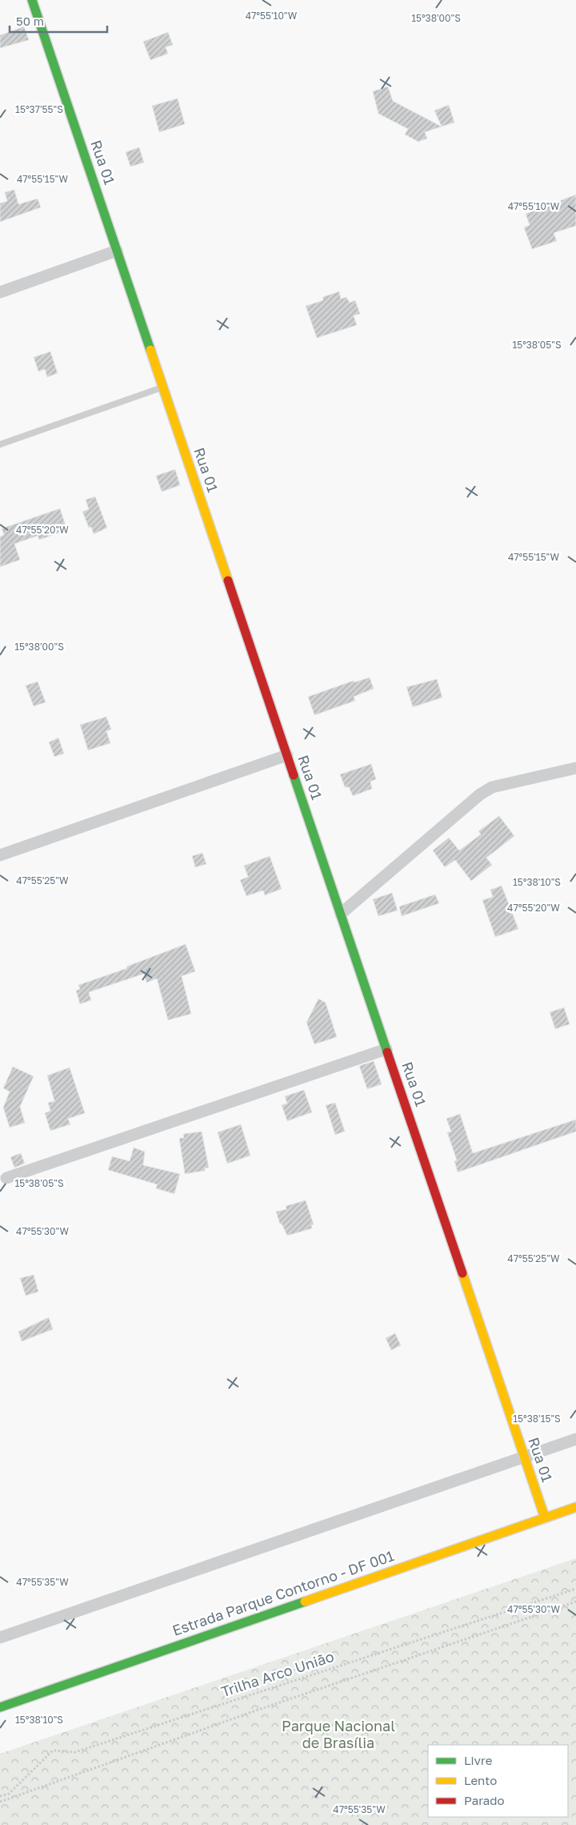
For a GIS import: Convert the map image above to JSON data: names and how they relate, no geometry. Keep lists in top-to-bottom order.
{
  "streets": {
    "street": ["Rua 01", "Estrada Parque Contorno - DF 001"],
    "path": ["Trilha Arco União"]
  },
  "crossings": [
    ["Rua 01", "Estrada Parque Contorno - DF 001"]
  ],
  "parks": ["Parque Nacional de Brasília"],
  "legend": ["Livre", "Lento", "Parado"],
  "scale_bar": "50 m",
  "coordinates": [
    "47°55'10\"W",
    "15°38'00\"S",
    "15°37'55\"S",
    "47°55'15\"W",
    "15°38'05\"S",
    "47°55'20\"W",
    "47°55'25\"W",
    "15°38'10\"S",
    "47°55'30\"W",
    "15°38'15\"S",
    "47°55'35\"W"
  ]
}
